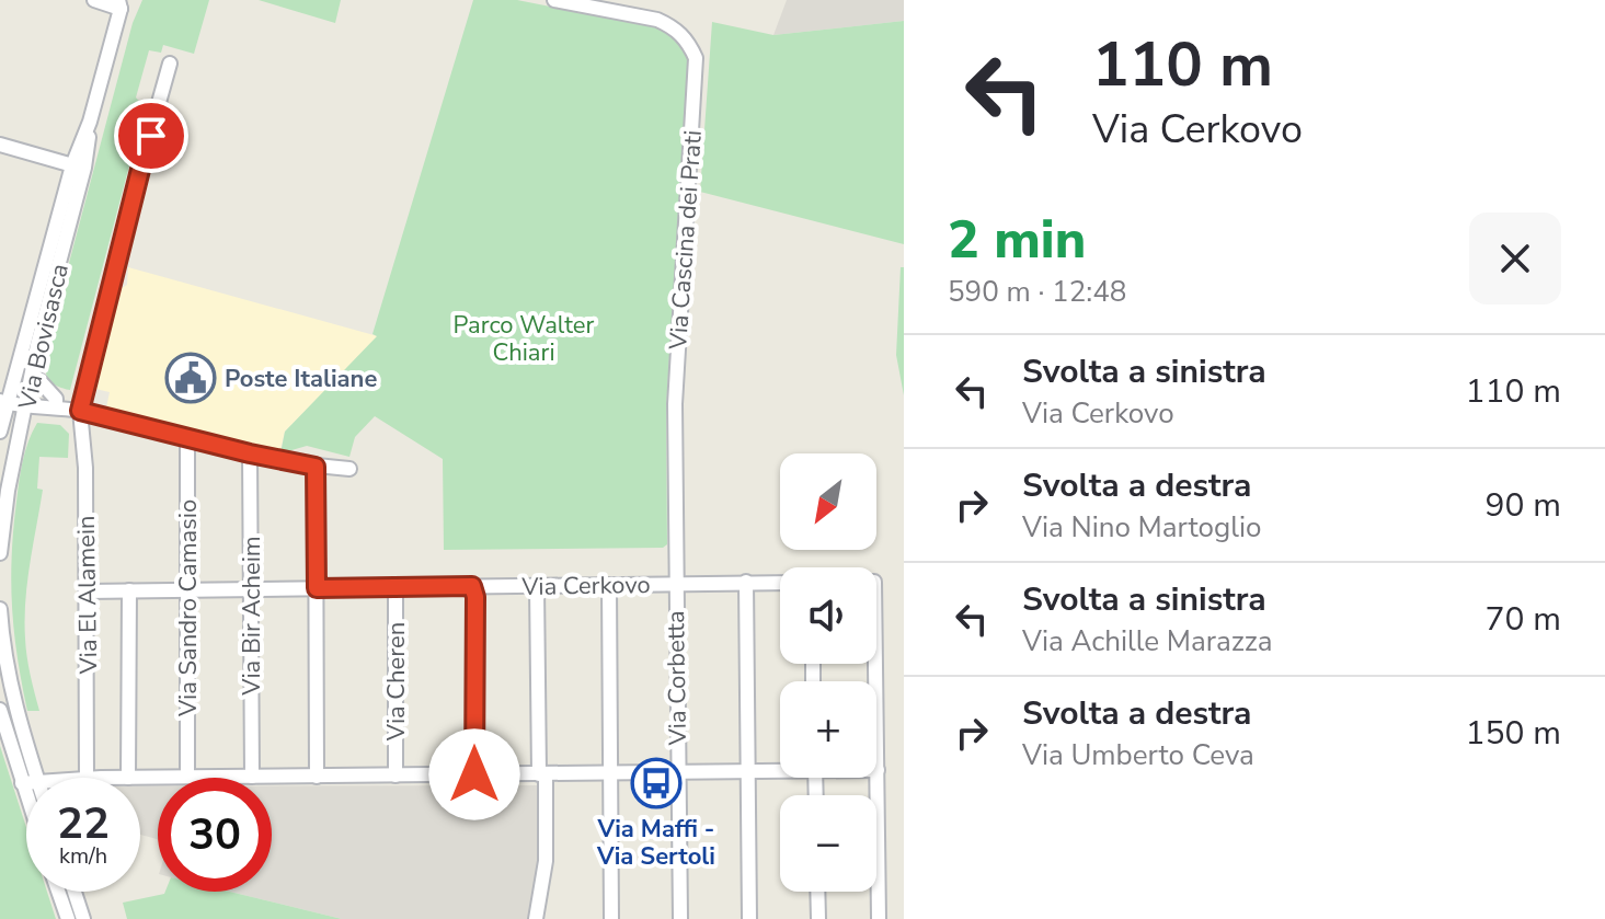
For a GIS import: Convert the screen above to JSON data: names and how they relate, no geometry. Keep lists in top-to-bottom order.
{
  "streets": {
    "street": [
      "Via Cascina dei Prati",
      "Via Bovisasca",
      "Via Cerkovo",
      "Via El Alamein",
      "Via Sandro Camasio",
      "Via Bir Acheim",
      "Via Corbetta",
      "Via Cheren"
    ]
  },
  "crossings": [
    ["Via Cascina dei Prati", "Via Cerkovo"],
    ["Via Cascina dei Prati", "Via Corbetta"],
    ["Via Cerkovo", "Via El Alamein"],
    ["Via Cerkovo", "Via Sandro Camasio"],
    ["Via Cerkovo", "Via Bir Acheim"],
    ["Via Cerkovo", "Via Corbetta"],
    ["Via Cerkovo", "Via Cheren"]
  ],
  "parks": ["Parco Walter Chiari"],
  "places": {
    "public building": ["Poste Italiane"],
    "bus stop": ["Via Maffi - Via Sertoli"]
  },
  "north": "bottom left",
  "page": {
    "turn": ["110 m", "Via Cerkovo"],
    "heading": ["2 min", "590 m · 12:48"],
    "list": [
      {
        "name": "Svolta a sinistra",
        "note": "Via Cerkovo",
        "value": "110 m"
      },
      {
        "name": "Svolta a destra",
        "note": "Via Nino Martoglio",
        "value": "90 m"
      },
      {
        "name": "Svolta a sinistra",
        "note": "Via Achille Marazza",
        "value": "70 m"
      },
      {
        "name": "Svolta a destra",
        "note": "Via Umberto Ceva",
        "value": "150 m"
      }
    ],
    "map_buttons": ["+", "−"],
    "speed": "22 km/h",
    "limit": "30"
  }
}
